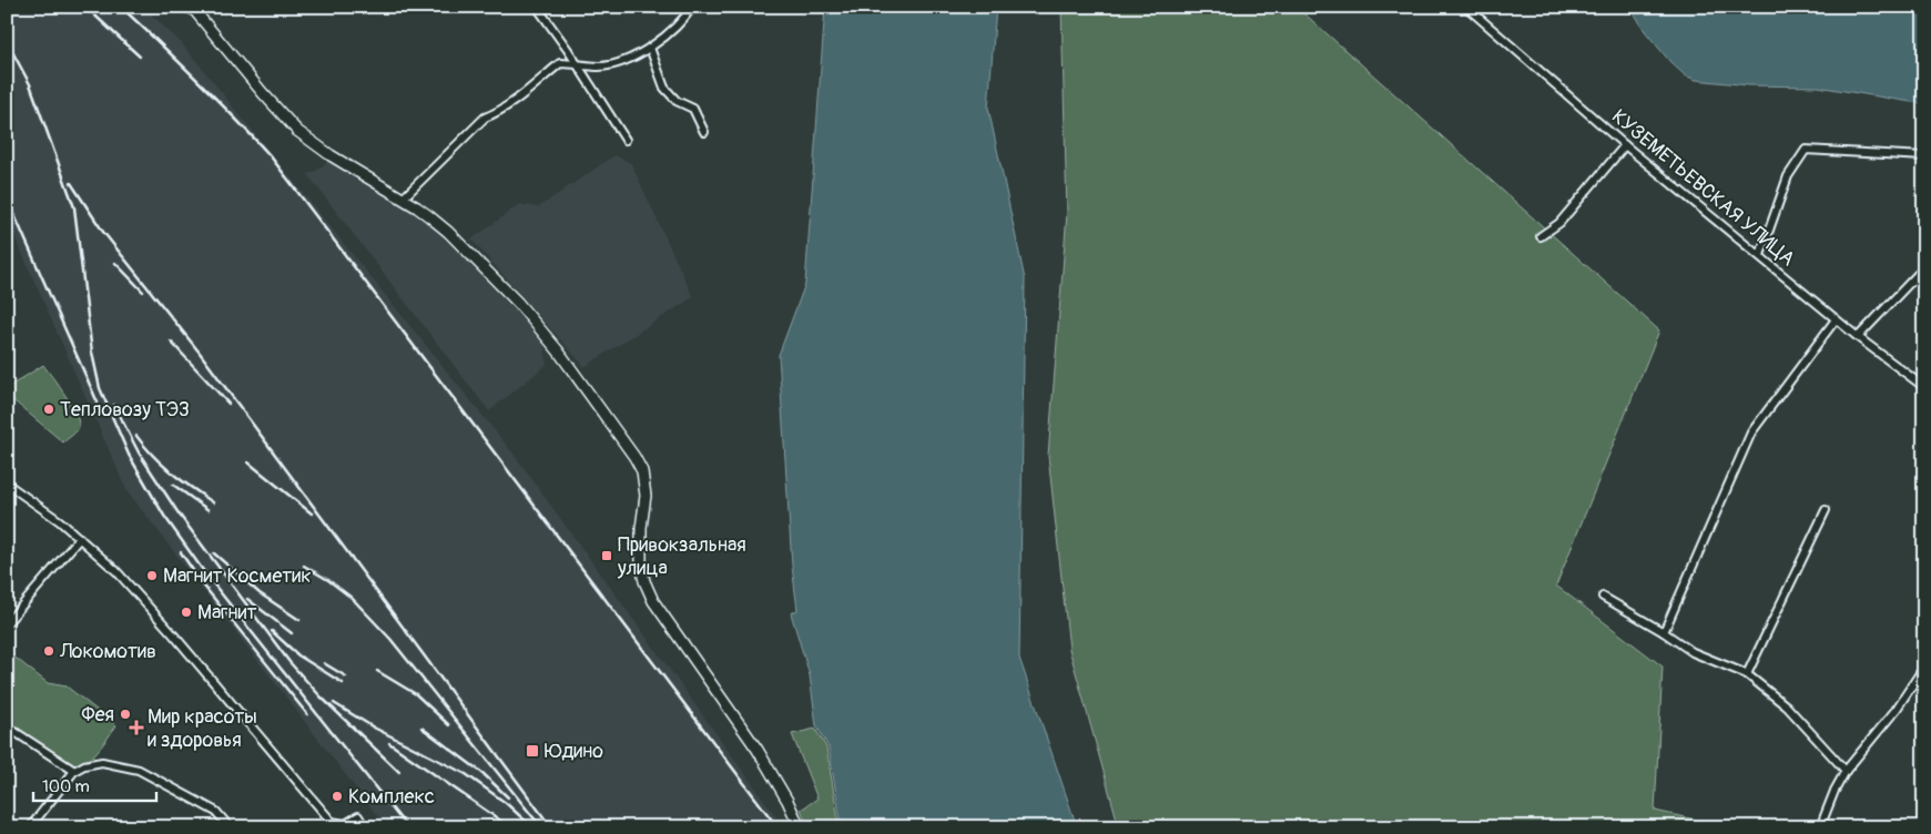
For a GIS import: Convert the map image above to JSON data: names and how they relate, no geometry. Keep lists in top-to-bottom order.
{
  "streets": {
    "street": ["КУЗЕМЕТЬЕВСКАЯ УЛИЦА"]
  },
  "places": {
    "other": [
      "Тепловозу ТЭ3",
      "Магнит Косметик",
      "Магнит",
      "Локомотив",
      "Фея",
      "Комплекс"
    ],
    "transit": ["Привокзальная улица", "Юдино"],
    "health": ["Мир красоты и здоровья"]
  },
  "scale_bar": "100 m"
}
